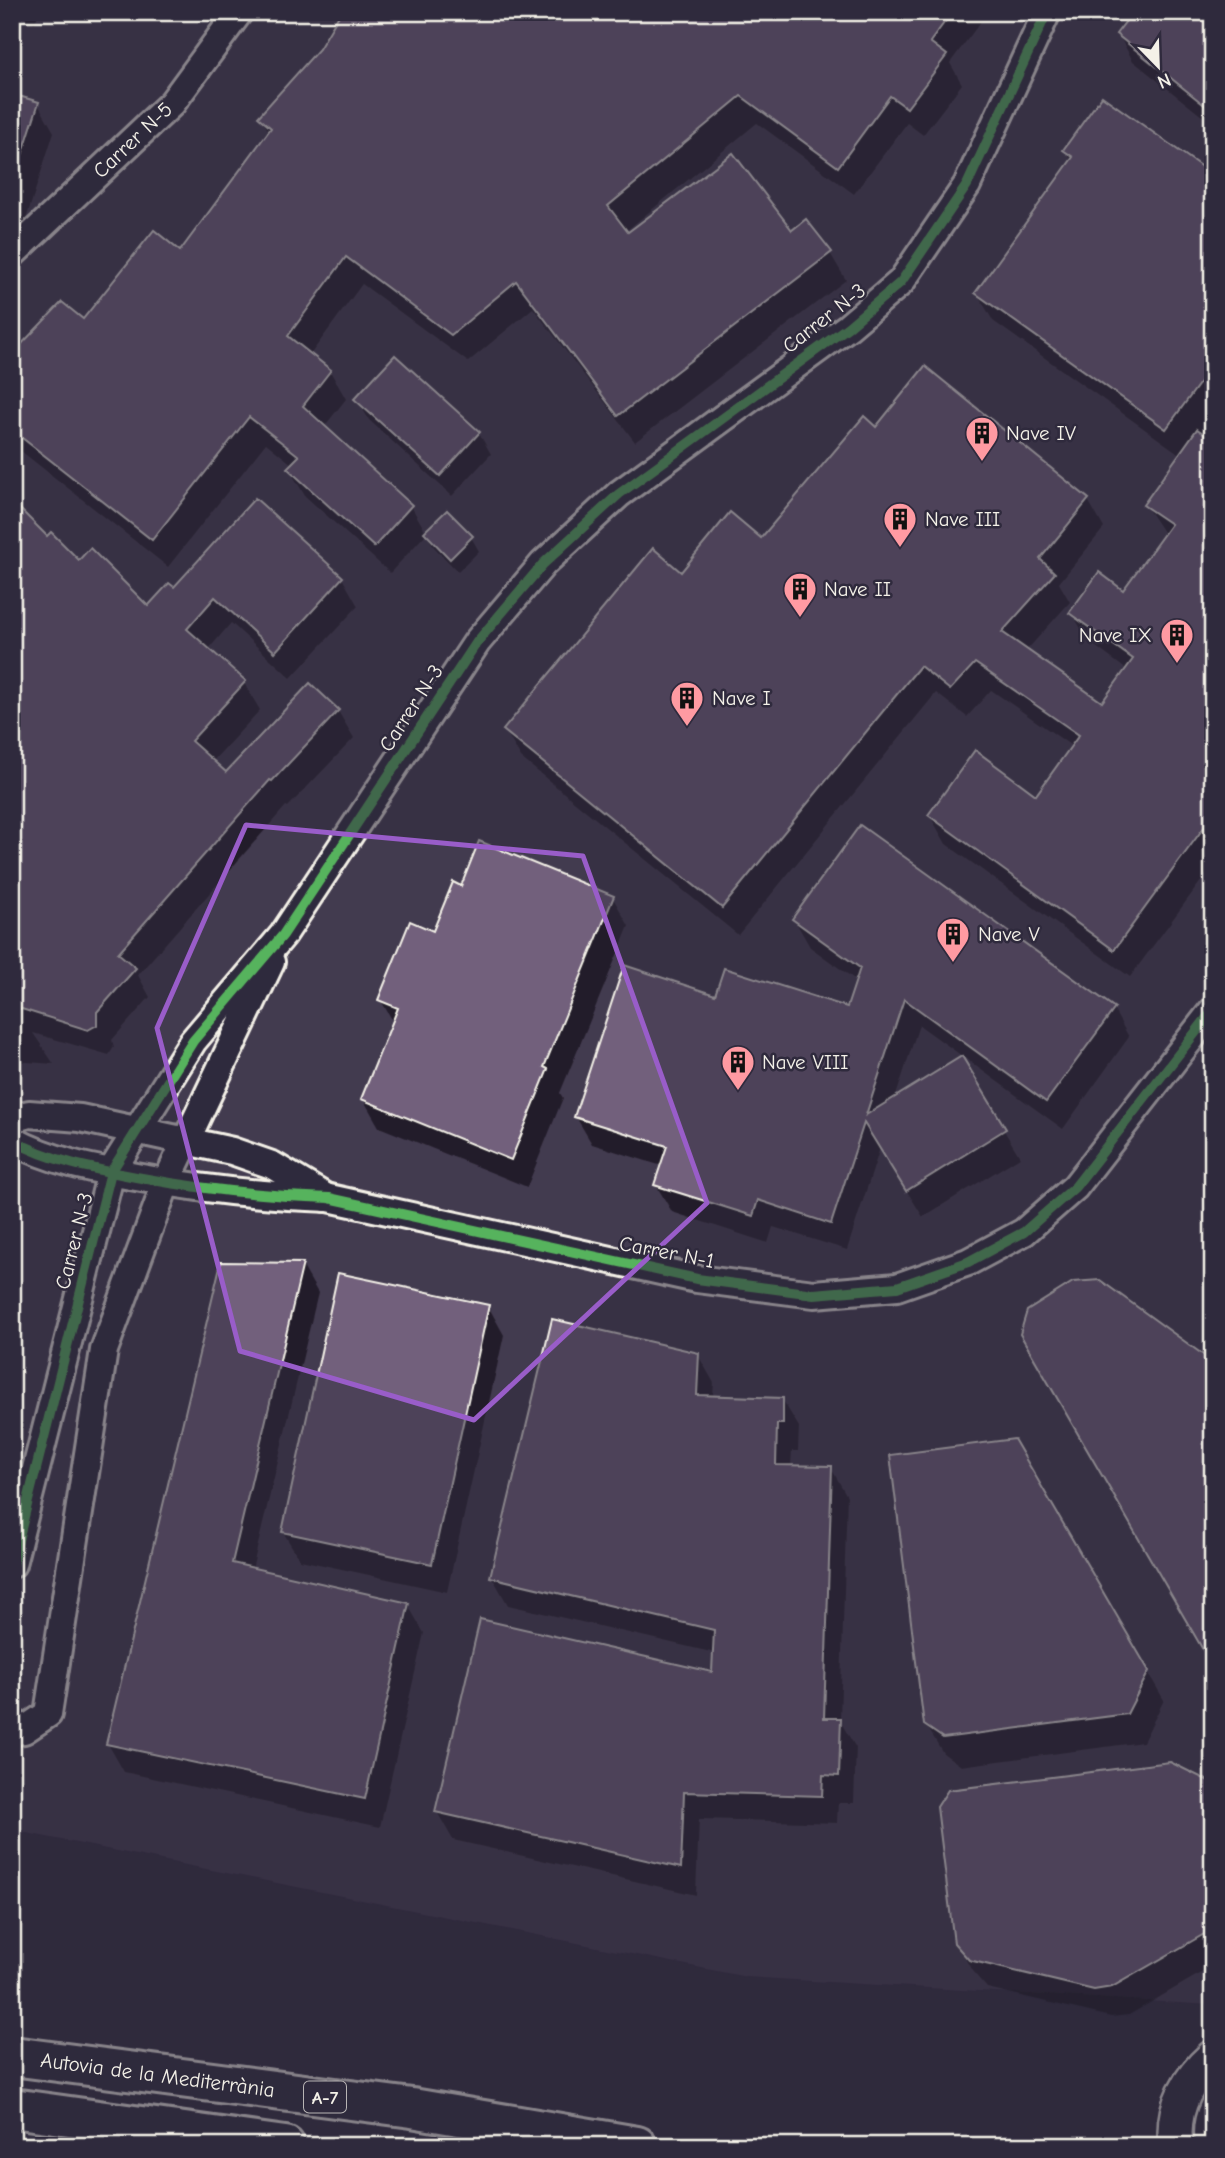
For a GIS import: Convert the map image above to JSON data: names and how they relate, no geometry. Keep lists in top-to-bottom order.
{
  "streets": {
    "highway": ["Autovia de la Mediterrània", "A-7"],
    "street": ["Carrer N-5", "Carrer N-3", "Carrer N-1"]
  },
  "crossings": [
    ["Carrer N-3", "Carrer N-1"]
  ],
  "places": {
    "building": [
      "Nave IV",
      "Nave III",
      "Nave II",
      "Nave IX",
      "Nave I",
      "Nave V",
      "Nave VIII"
    ]
  },
  "north": "bottom right"
}
